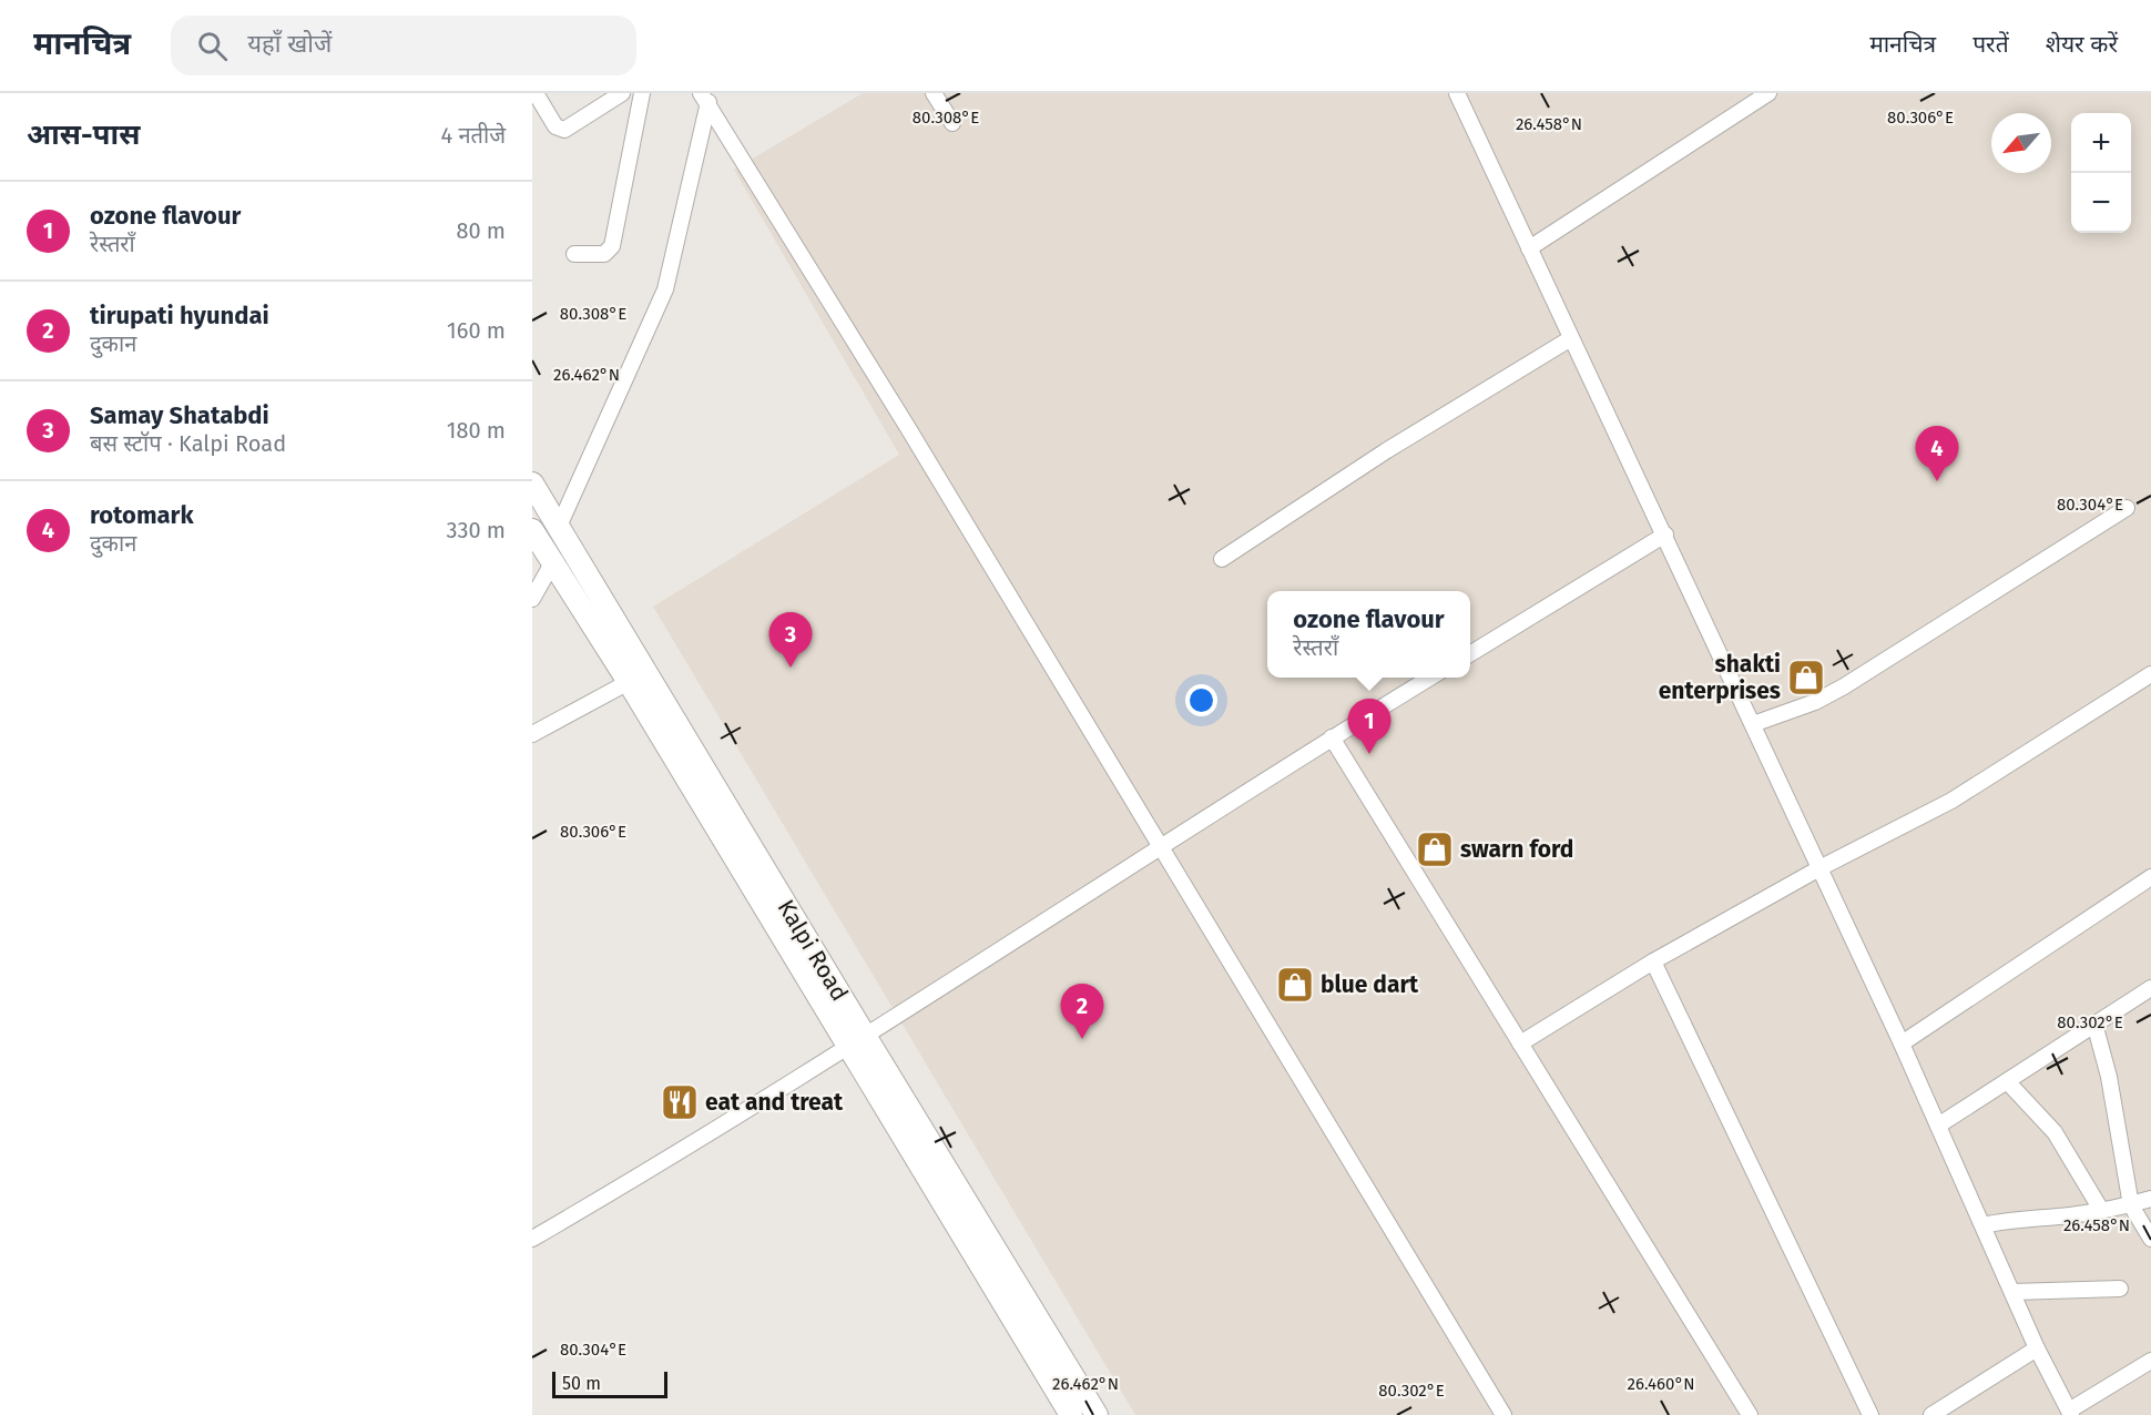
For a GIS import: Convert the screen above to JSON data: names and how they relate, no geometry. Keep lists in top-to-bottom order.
{
  "streets": {
    "main road": ["Kalpi Road"]
  },
  "places": {
    "shop": ["shakti enterprises", "swarn ford", "blue dart"],
    "restaurant": ["eat and treat"]
  },
  "scale_bar": "50 m",
  "north": "bottom left",
  "page": {
    "header": "मानचित्र",
    "search": "यहाँ खोजें",
    "nav": ["मानचित्र", "परतें", "शेयर करें"],
    "heading": ["आस-पास", "4 नतीजे"],
    "map_buttons": ["+", "−"],
    "list": [
      {
        "mark": "1",
        "name": "ozone flavour",
        "note": "रेस्तराँ",
        "value": "80 m"
      },
      {
        "mark": "2",
        "name": "tirupati hyundai",
        "note": "दुकान",
        "value": "160 m"
      },
      {
        "mark": "3",
        "name": "Samay Shatabdi",
        "note": "बस स्टॉप · Kalpi Road",
        "value": "180 m"
      },
      {
        "mark": "4",
        "name": "rotomark",
        "note": "दुकान",
        "value": "330 m"
      }
    ],
    "pins": [
      "4",
      "3",
      "1",
      "2"
    ],
    "popup": ["ozone flavour", "रेस्तराँ"],
    "scale": "50 m"
  },
  "coordinates": [
    "80.308°E",
    "80.306°E",
    "26.458°N",
    "26.462°N",
    "80.304°E",
    "80.302°E",
    "26.460°N"
  ]
}
